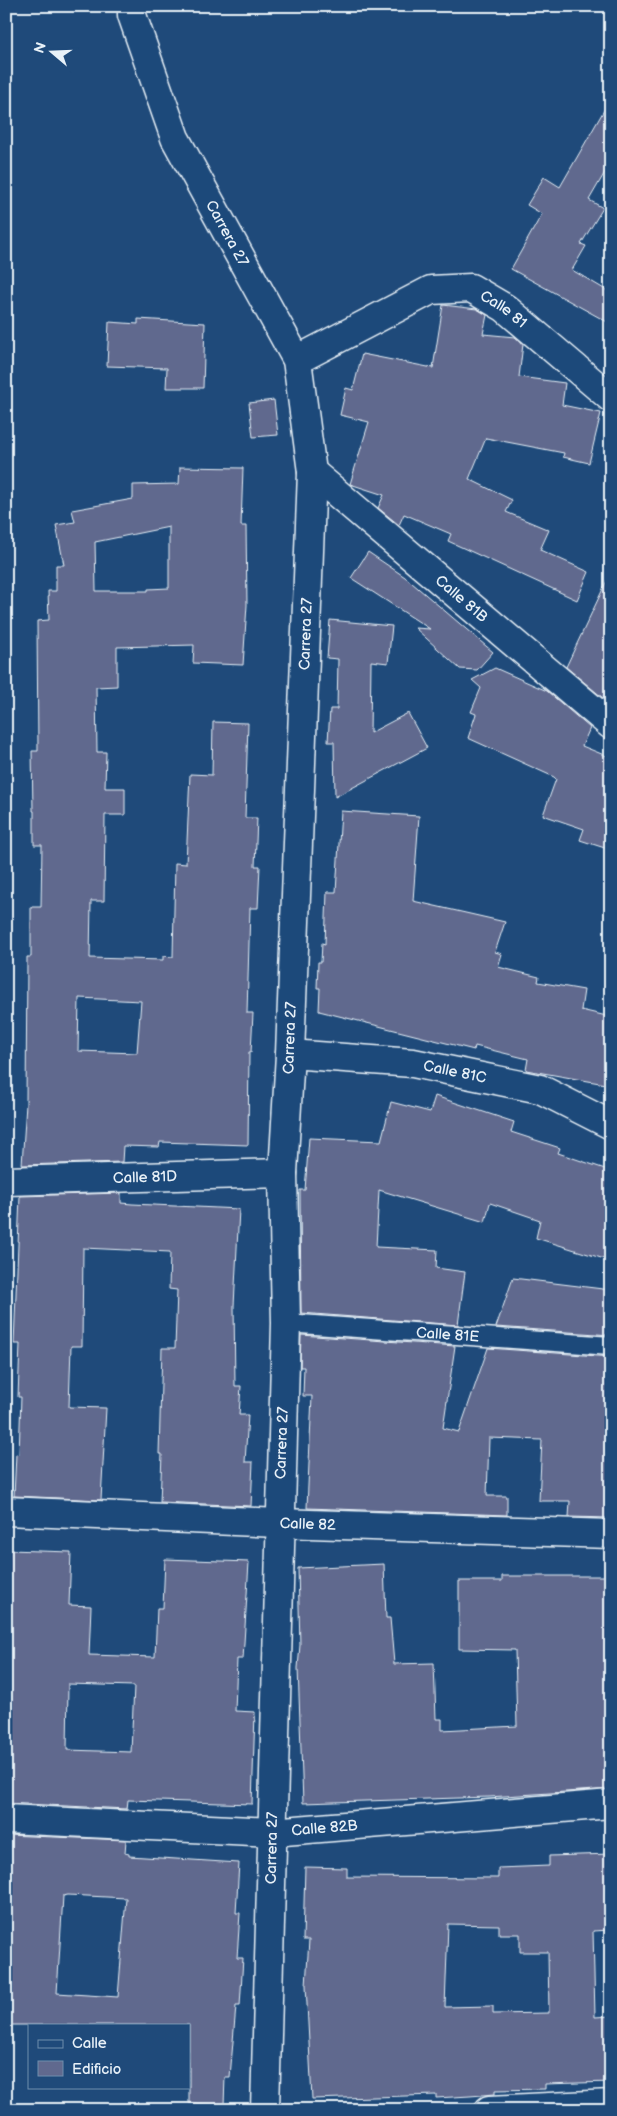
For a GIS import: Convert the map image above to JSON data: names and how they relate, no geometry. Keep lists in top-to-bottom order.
{
  "streets": {
    "street": [
      "Carrera 27",
      "Calle 81",
      "Calle 81B",
      "Calle 81C",
      "Calle 81D",
      "Calle 82",
      "Calle 82B"
    ],
    "lane": ["Calle 81E"]
  },
  "crossings": [
    ["Carrera 27", "Calle 81"],
    ["Carrera 27", "Calle 81B"],
    ["Carrera 27", "Calle 81C"],
    ["Carrera 27", "Calle 81D"],
    ["Carrera 27", "Calle 81E"],
    ["Carrera 27", "Calle 82"],
    ["Carrera 27", "Calle 82B"]
  ],
  "legend": ["Calle", "Edificio"],
  "north": "left"
}
